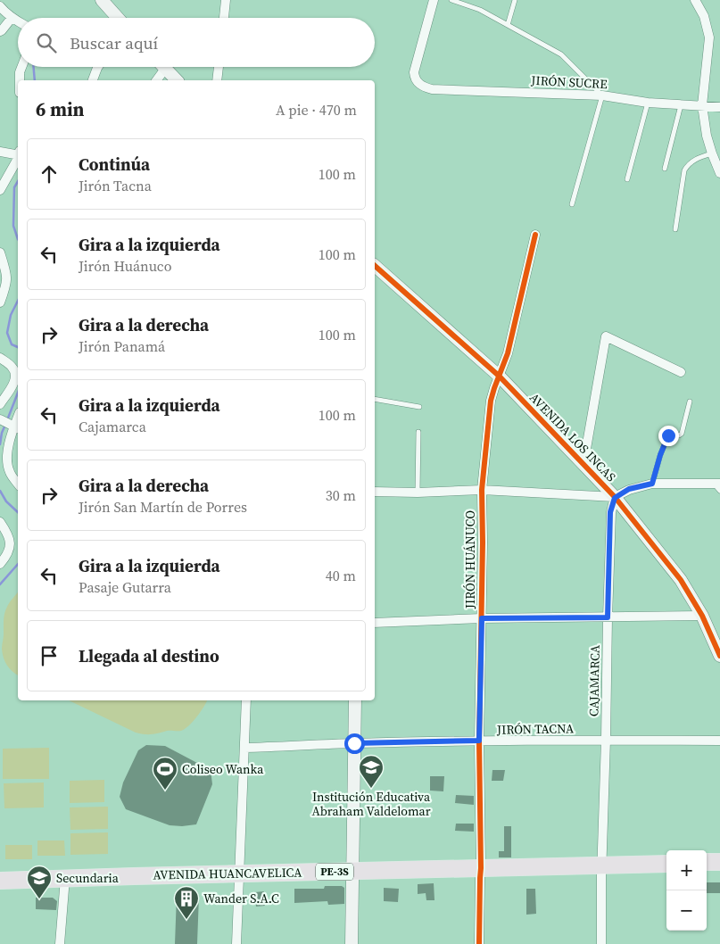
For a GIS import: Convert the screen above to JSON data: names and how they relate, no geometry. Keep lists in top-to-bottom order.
{
  "streets": {
    "highway": ["PE-3S", "AVENIDA HUANCAVELICA"],
    "street": [
      "JIRÓN SUCRE",
      "AVENIDA LOS INCAS",
      "JIRÓN HUÁNUCO",
      "CAJAMARCA",
      "JIRÓN TACNA"
    ]
  },
  "crossings": [
    ["AVENIDA LOS INCAS", "JIRÓN HUÁNUCO"],
    ["AVENIDA LOS INCAS", "CAJAMARCA"],
    ["JIRÓN HUÁNUCO", "JIRÓN TACNA"],
    ["JIRÓN HUÁNUCO", "AVENIDA HUANCAVELICA"],
    ["CAJAMARCA", "JIRÓN TACNA"],
    ["CAJAMARCA", "AVENIDA HUANCAVELICA"]
  ],
  "places": {
    "school or university": ["Institución Educativa Abraham Valdelomar", "Secundaria"],
    "sports": ["Coliseo Wanka"],
    "building": ["Wander S.A.C"]
  },
  "page": {
    "search": "Buscar aquí",
    "heading": ["6 min", "A pie · 470 m"],
    "list": [
      ["Continúa", "Jirón Tacna", "100 m"],
      ["Gira a la izquierda", "Jirón Huánuco", "100 m"],
      ["Gira a la derecha", "Jirón Panamá", "100 m"],
      ["Gira a la izquierda", "Cajamarca", "100 m"],
      ["Gira a la derecha", "Jirón San Martín de Porres", "30 m"],
      ["Gira a la izquierda", "Pasaje Gutarra", "40 m"],
      "Llegada al destino"
    ],
    "map_buttons": ["+", "−"]
  }
}
